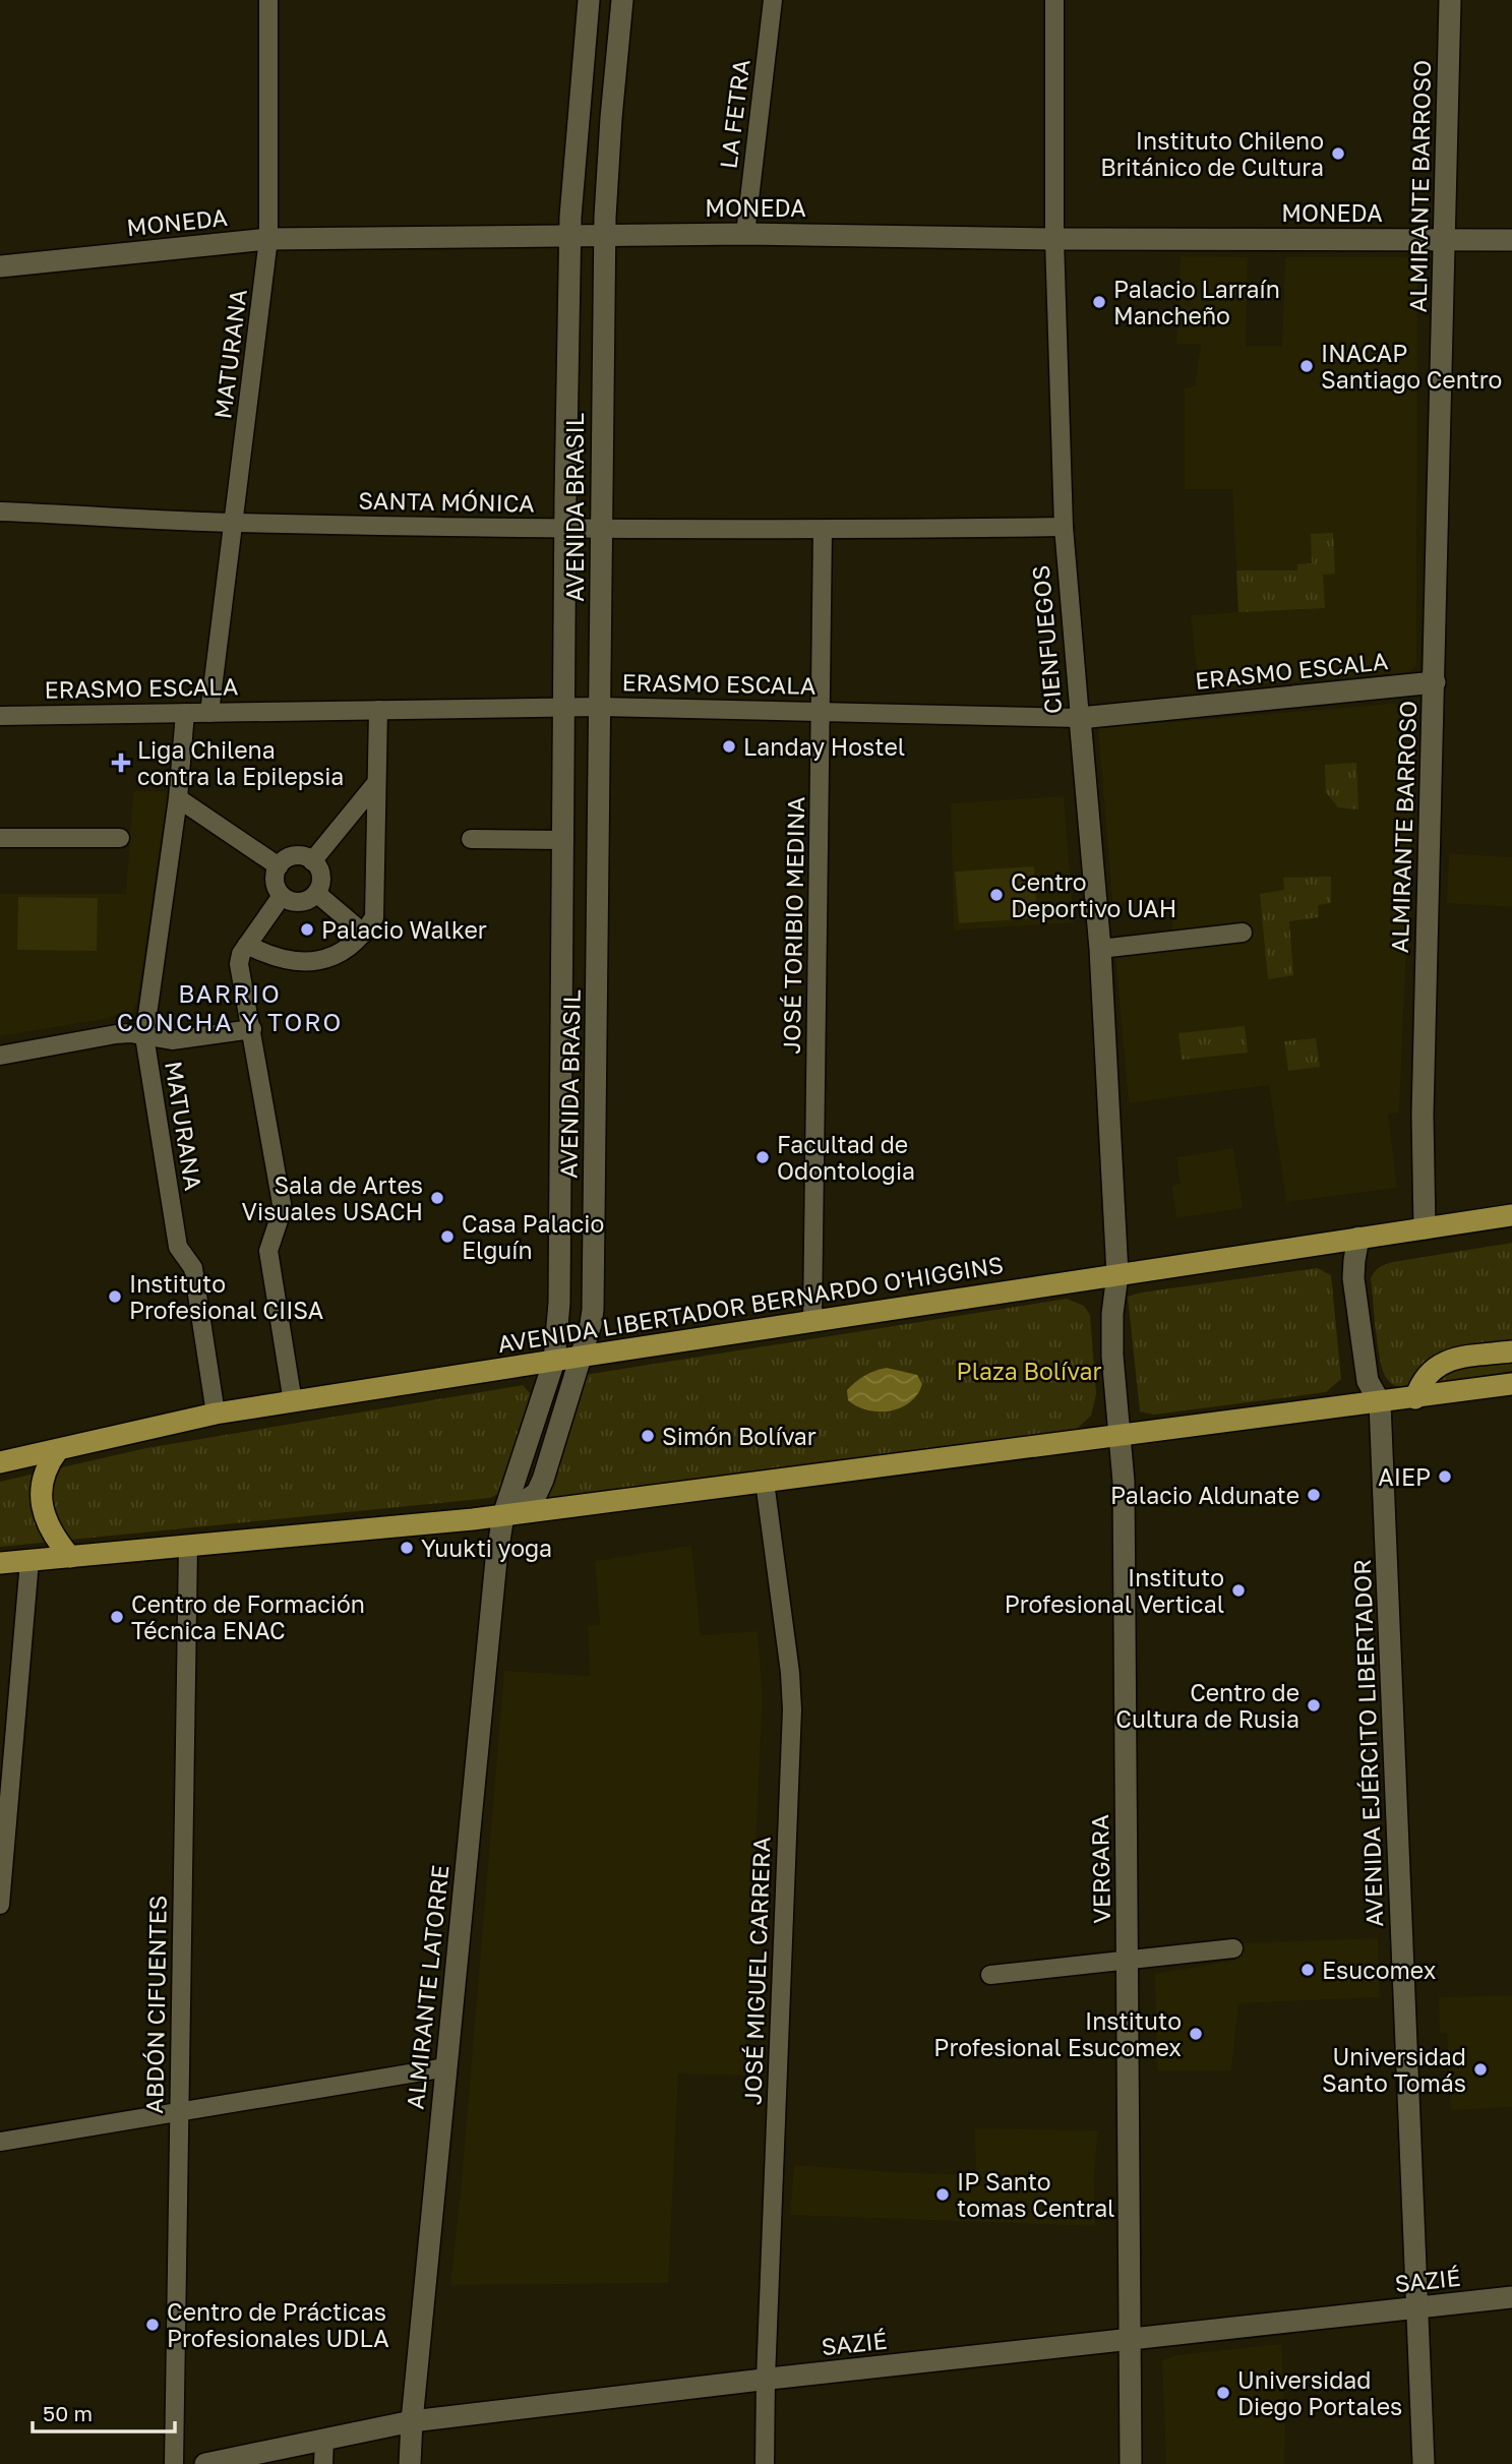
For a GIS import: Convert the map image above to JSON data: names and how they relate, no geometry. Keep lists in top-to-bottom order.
{
  "streets": {
    "main road": ["AVENIDA LIBERTADOR BERNARDO O'HIGGINS"],
    "street": [
      "LA FETRA",
      "ALMIRANTE BARROSO",
      "MONEDA",
      "MATURANA",
      "SANTA MÓNICA",
      "AVENIDA BRASIL",
      "CIENFUEGOS",
      "ERASMO ESCALA",
      "JOSÉ TORIBIO MEDINA",
      "AVENIDA EJÉRCITO LIBERTADOR",
      "VERGARA",
      "JOSÉ MIGUEL CARRERA",
      "ALMIRANTE LATORRE",
      "ABDÓN CIFUENTES",
      "SAZIÉ"
    ]
  },
  "crossings": [
    ["LA FETRA", "MONEDA"],
    ["ALMIRANTE BARROSO", "MONEDA"],
    ["ALMIRANTE BARROSO", "ERASMO ESCALA"],
    ["ALMIRANTE BARROSO", "AVENIDA LIBERTADOR BERNARDO O'HIGGINS"],
    ["MONEDA", "MATURANA"],
    ["MONEDA", "AVENIDA BRASIL"],
    ["MONEDA", "CIENFUEGOS"],
    ["MATURANA", "SANTA MÓNICA"],
    ["MATURANA", "ERASMO ESCALA"],
    ["MATURANA", "AVENIDA LIBERTADOR BERNARDO O'HIGGINS"],
    ["SANTA MÓNICA", "AVENIDA BRASIL"],
    ["SANTA MÓNICA", "CIENFUEGOS"],
    ["SANTA MÓNICA", "JOSÉ TORIBIO MEDINA"],
    ["AVENIDA BRASIL", "ERASMO ESCALA"],
    ["AVENIDA BRASIL", "AVENIDA LIBERTADOR BERNARDO O'HIGGINS"],
    ["AVENIDA BRASIL", "ALMIRANTE LATORRE"],
    ["CIENFUEGOS", "ERASMO ESCALA"],
    ["CIENFUEGOS", "AVENIDA LIBERTADOR BERNARDO O'HIGGINS"],
    ["CIENFUEGOS", "VERGARA"],
    ["ERASMO ESCALA", "JOSÉ TORIBIO MEDINA"],
    ["JOSÉ TORIBIO MEDINA", "AVENIDA LIBERTADOR BERNARDO O'HIGGINS"],
    ["AVENIDA LIBERTADOR BERNARDO O'HIGGINS", "AVENIDA EJÉRCITO LIBERTADOR"],
    ["AVENIDA LIBERTADOR BERNARDO O'HIGGINS", "VERGARA"],
    ["AVENIDA EJÉRCITO LIBERTADOR", "SAZIÉ"],
    ["VERGARA", "SAZIÉ"],
    ["JOSÉ MIGUEL CARRERA", "SAZIÉ"],
    ["ALMIRANTE LATORRE", "SAZIÉ"]
  ],
  "districts": ["BARRIO CONCHA Y TORO"],
  "parks": ["Plaza Bolívar"],
  "places": {
    "other": [
      "Instituto Chileno Británico de Cultura",
      "Palacio Larraín Mancheño",
      "INACAP Santiago Centro",
      "Landay Hostel",
      "Centro Deportivo UAH",
      "Palacio Walker",
      "Facultad de Odontologia",
      "Sala de Artes Visuales USACH",
      "Casa Palacio Elguín",
      "Instituto Profesional CIISA",
      "Simón Bolívar",
      "AIEP",
      "Palacio Aldunate",
      "Yuukti yoga",
      "Instituto Profesional Vertical",
      "Centro de Formación Técnica ENAC",
      "Centro de Cultura de Rusia",
      "Esucomex",
      "Instituto Profesional Esucomex",
      "Universidad Santo Tomás",
      "IP Santo tomas Central",
      "Centro de Prácticas Profesionales UDLA",
      "Universidad Diego Portales"
    ],
    "health": ["Liga Chilena contra la Epilepsia"]
  },
  "scale_bar": "50 m"
}
